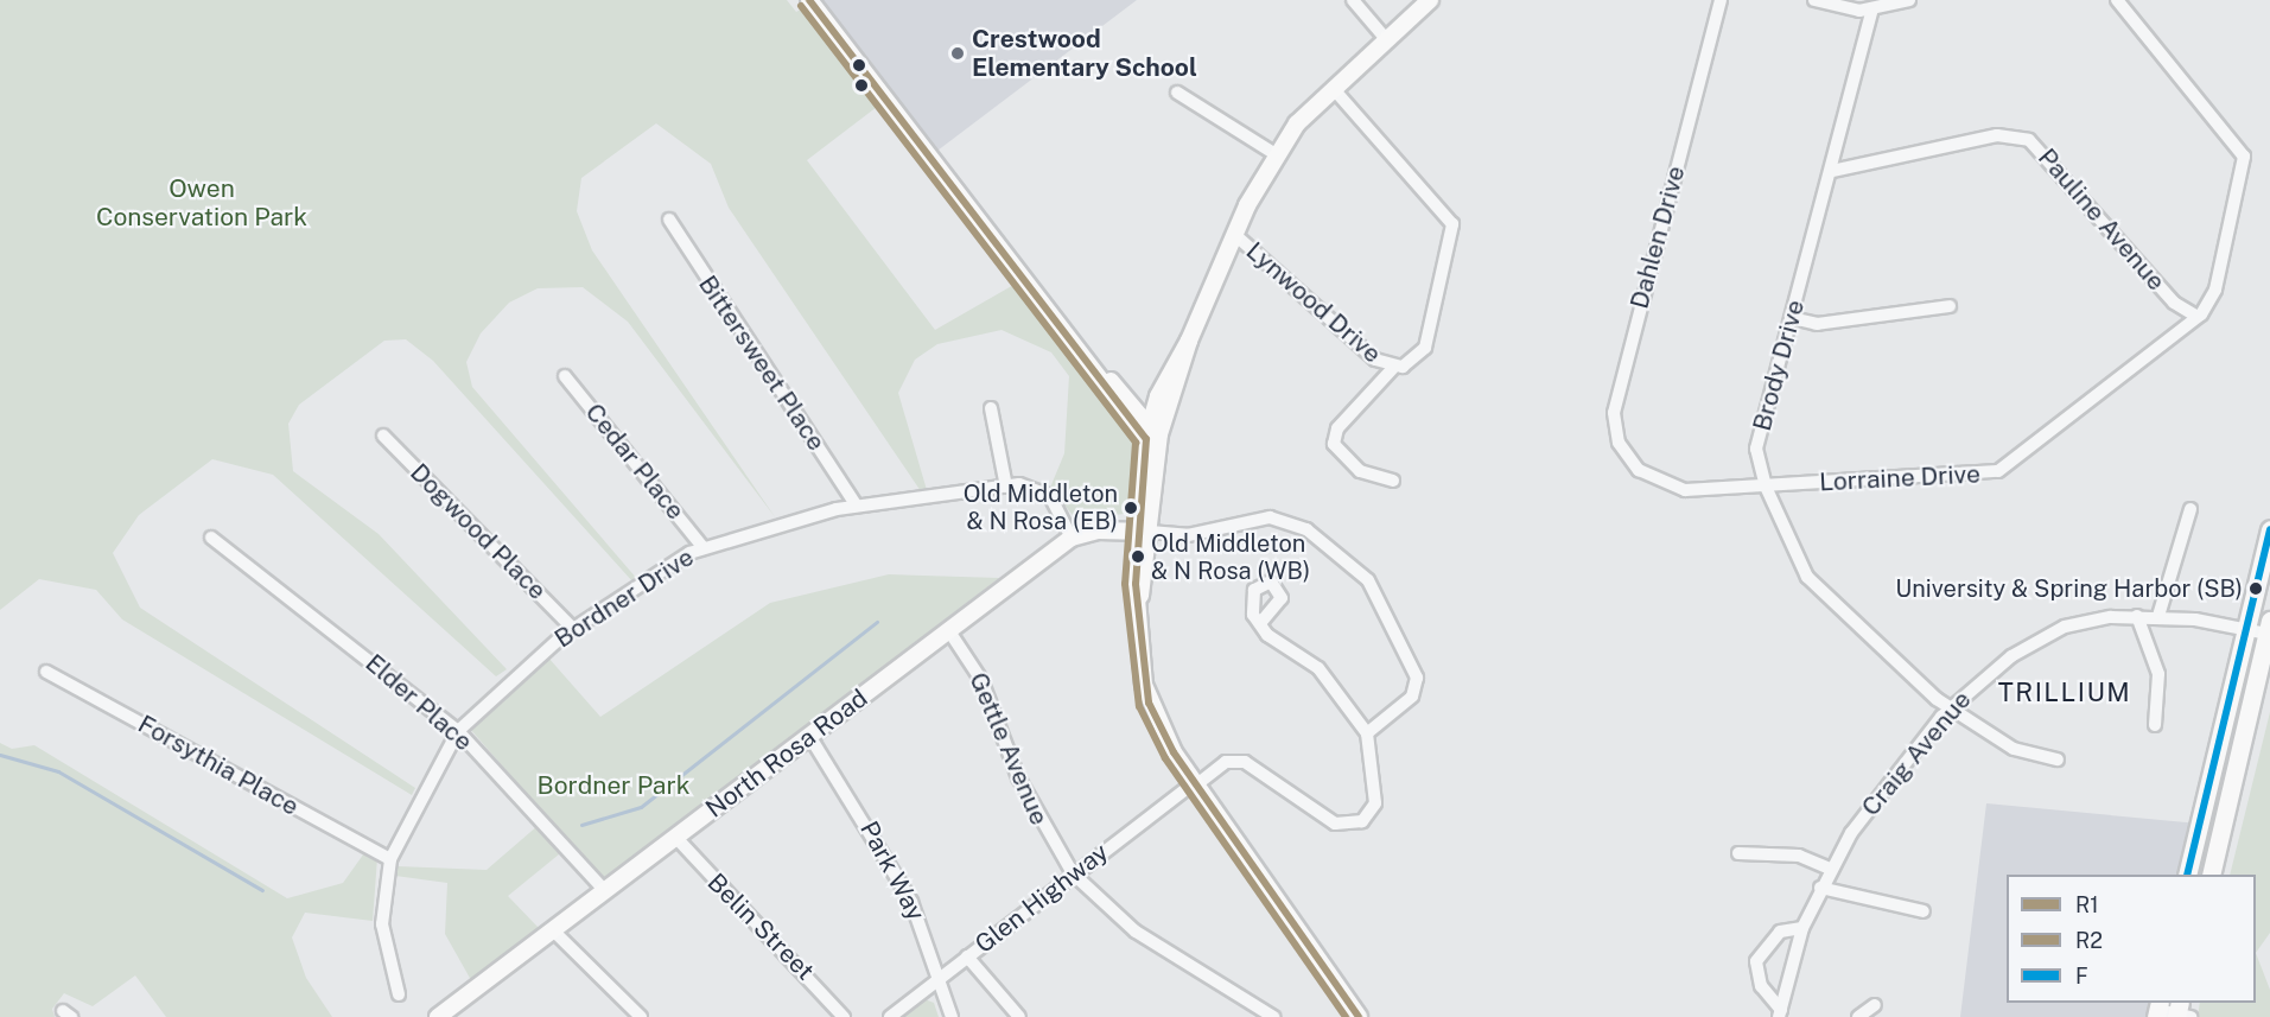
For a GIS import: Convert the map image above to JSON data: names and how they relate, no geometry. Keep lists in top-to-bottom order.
{
  "streets": {
    "street": [
      "Pauline Avenue",
      "Dahlen Drive",
      "Lynwood Drive",
      "Bittersweet Place",
      "Brody Drive",
      "Cedar Place",
      "Lorraine Drive",
      "Dogwood Place",
      "Bordner Drive",
      "Elder Place",
      "Gettle Avenue",
      "North Rosa Road",
      "Craig Avenue",
      "Forsythia Place",
      "Park Way",
      "Glen Highway",
      "Belin Street"
    ]
  },
  "crossings": [
    ["Pauline Avenue", "Brody Drive"],
    ["Pauline Avenue", "Lorraine Drive"],
    ["Dahlen Drive", "Lorraine Drive"],
    ["Bittersweet Place", "Bordner Drive"],
    ["Brody Drive", "Lorraine Drive"],
    ["Brody Drive", "Craig Avenue"],
    ["Cedar Place", "Bordner Drive"],
    ["Dogwood Place", "Bordner Drive"],
    ["Bordner Drive", "Elder Place"],
    ["Bordner Drive", "North Rosa Road"],
    ["Bordner Drive", "Forsythia Place"],
    ["Elder Place", "North Rosa Road"],
    ["Gettle Avenue", "North Rosa Road"],
    ["Gettle Avenue", "Glen Highway"],
    ["North Rosa Road", "Park Way"],
    ["North Rosa Road", "Belin Street"],
    ["Park Way", "Glen Highway"]
  ],
  "districts": ["TRILLIUM"],
  "parks": ["Owen Conservation Park", "Bordner Park"],
  "places": [
    "Crestwood Elementary School",
    "Old Middleton & N Rosa (EB)",
    "Old Middleton & N Rosa (WB)",
    "University & Spring Harbor (SB)"
  ],
  "lines": ["transit line R1", "transit line R2", "transit line F"],
  "legend": ["R1", "R2", "F"]
}
